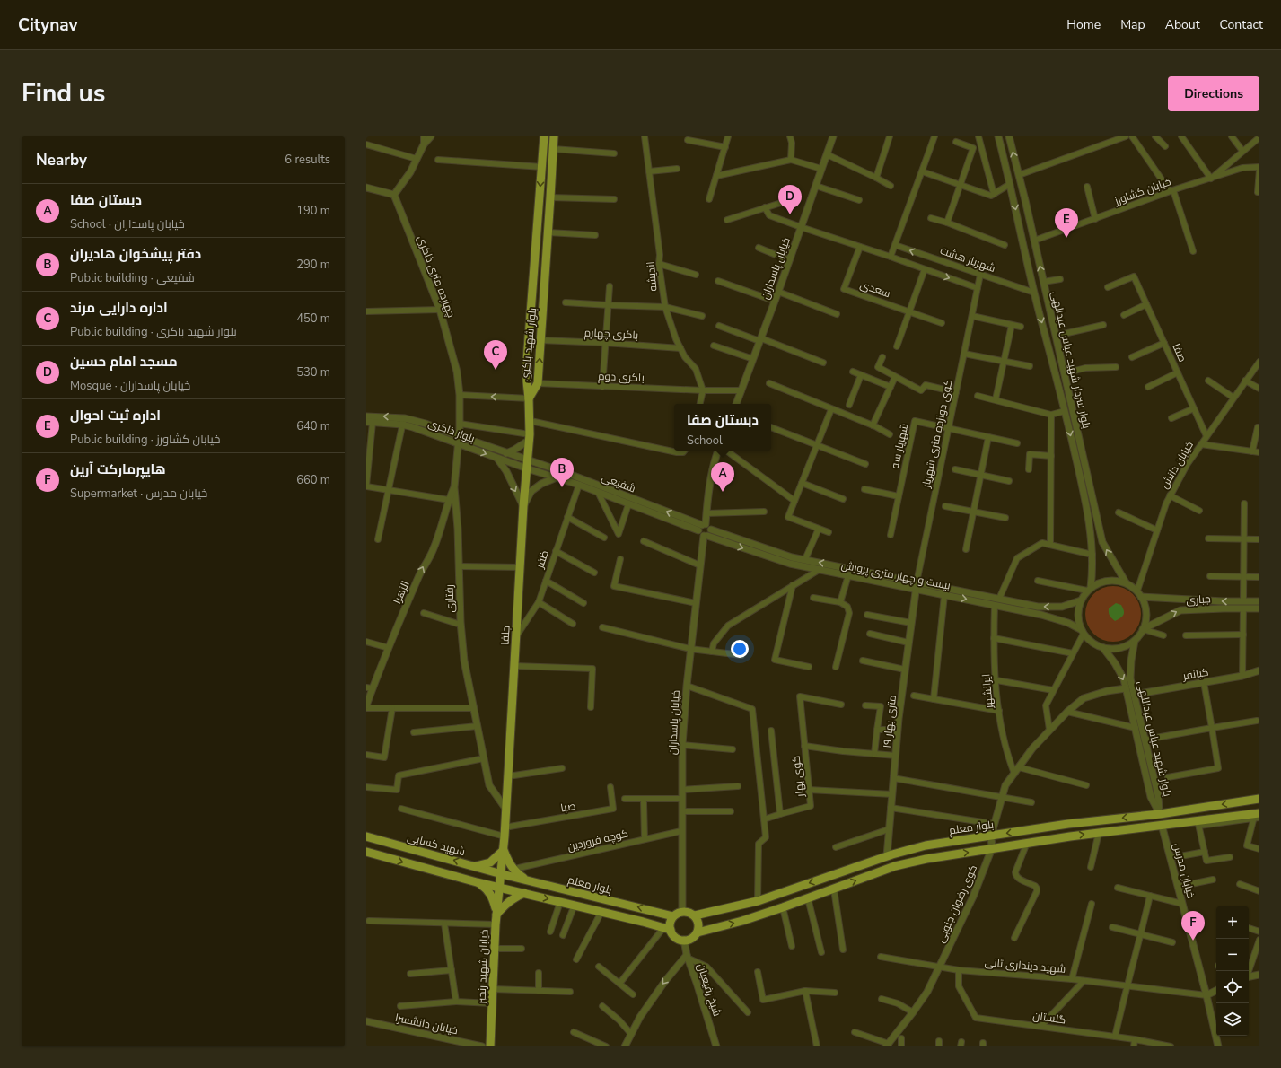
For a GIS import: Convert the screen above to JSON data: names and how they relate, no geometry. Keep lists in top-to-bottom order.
{
  "streets": {
    "main road": [
      "بلوار شهید باکری",
      "جلفا",
      "بلوار معلم",
      "شهید کسایی",
      "خیابان شهید رنجبر"
    ],
    "street": [
      "خیابان کشاورز",
      "شهریار هشت",
      "خیابان پاسداران",
      "چهارده متری ذاکری",
      "اندیشه",
      "سعدی",
      "باکری چهارم",
      "صفا",
      "بلوار سردار شهید عباس عبدالهی",
      "باکری دوم",
      "بلوار ذاکری",
      "کوی دوازده متری شهریار",
      "شهریار سه",
      "خیابان دانش",
      "شفیعی",
      "ظفر",
      "بیست و چهار متری پرورش",
      "الزهرا",
      "رفتاری",
      "جباری",
      "کیانفر",
      "ایرانشهر",
      "۱۹ متری بهار",
      "بلوار شهید عباس عبداللهی",
      "کوی بهار",
      "صبا",
      "کوچه فروردین",
      "خیابان مدرس",
      "کوی رضوان جنوبی",
      "شهید دینداری ثانی",
      "شیخ رفیعیان",
      "گلستان",
      "خیابان دانشسرا"
    ]
  },
  "crossings": [
    ["خیابان کشاورز", "بلوار سردار شهید عباس عبدالهی"],
    ["شهریار هشت", "بلوار سردار شهید عباس عبدالهی"],
    ["شهریار هشت", "کوی دوازده متری شهریار"],
    ["خیابان پاسداران", "باکری دوم"],
    ["خیابان پاسداران", "شفیعی"],
    ["خیابان پاسداران", "بیست و چهار متری پرورش"],
    ["خیابان پاسداران", "بلوار معلم"],
    ["خیابان پاسداران", "کوچه فروردین"],
    ["خیابان پاسداران", "شیخ رفیعیان"],
    ["چهارده متری ذاکری", "بلوار ذاکری"],
    ["چهارده متری ذاکری", "الزهرا"],
    ["چهارده متری ذاکری", "رفتاری"],
    ["اندیشه", "باکری چهارم"],
    ["اندیشه", "باکری دوم"],
    ["باکری چهارم", "بلوار شهید باکری"],
    ["بلوار شهید باکری", "باکری دوم"],
    ["بلوار شهید باکری", "جلفا"],
    ["صفا", "خیابان دانش"],
    ["بلوار سردار شهید عباس عبدالهی", "خیابان دانش"],
    ["بلوار سردار شهید عباس عبدالهی", "بیست و چهار متری پرورش"],
    ["بلوار سردار شهید عباس عبدالهی", "جباری"],
    ["بلوار سردار شهید عباس عبدالهی", "بلوار شهید عباس عبداللهی"],
    ["بلوار ذاکری", "شفیعی"],
    ["بلوار ذاکری", "جلفا"],
    ["کوی دوازده متری شهریار", "شهریار سه"],
    ["کوی دوازده متری شهریار", "بیست و چهار متری پرورش"],
    ["کوی دوازده متری شهریار", "۱۹ متری بهار"],
    ["خیابان دانش", "بیست و چهار متری پرورش"],
    ["خیابان دانش", "جباری"],
    ["خیابان دانش", "بلوار شهید عباس عبداللهی"],
    ["شفیعی", "ظفر"],
    ["شفیعی", "بیست و چهار متری پرورش"],
    ["شفیعی", "جلفا"],
    ["ظفر", "جلفا"],
    ["بیست و چهار متری پرورش", "جباری"],
    ["بیست و چهار متری پرورش", "ایرانشهر"],
    ["بیست و چهار متری پرورش", "۱۹ متری بهار"],
    ["بیست و چهار متری پرورش", "بلوار شهید عباس عبداللهی"],
    ["الزهرا", "رفتاری"],
    ["رفتاری", "جلفا"],
    ["جباری", "بلوار شهید عباس عبداللهی"],
    ["جلفا", "صبا"],
    ["جلفا", "بلوار معلم"],
    ["جلفا", "شهید کسایی"],
    ["جلفا", "خیابان شهید رنجبر"],
    ["کیانفر", "بلوار شهید عباس عبداللهی"],
    ["۱۹ متری بهار", "بلوار معلم"],
    ["بلوار شهید عباس عبداللهی", "بلوار معلم"],
    ["بلوار معلم", "شهید کسایی"],
    ["بلوار معلم", "خیابان شهید رنجبر"],
    ["بلوار معلم", "شیخ رفیعیان"],
    ["شهید کسایی", "خیابان شهید رنجبر"],
    ["خیابان مدرس", "شهید دینداری ثانی"],
    ["کوی رضوان جنوبی", "شهید دینداری ثانی"],
    ["شهید دینداری ثانی", "گلستان"]
  ],
  "one_way": ["الزهرا"],
  "page": {
    "header": "Citynav",
    "nav": [
      "Home",
      "Map",
      "About",
      "Contact"
    ],
    "title": "Find us",
    "buttons": "Directions",
    "heading": ["Nearby", "6 results"],
    "list": [
      {
        "mark": "A",
        "name": "دبستان صفا",
        "note": "School · خیابان پاسداران",
        "value": "190 m"
      },
      {
        "mark": "B",
        "name": "دفتر پیشخوان هادیران",
        "note": "Public building · شفیعی",
        "value": "290 m"
      },
      {
        "mark": "C",
        "name": "اداره دارایی مرند",
        "note": "Public building · بلوار شهید باکری",
        "value": "450 m"
      },
      {
        "mark": "D",
        "name": "مسجد امام حسین",
        "note": "Mosque · خیابان پاسداران",
        "value": "530 m"
      },
      {
        "mark": "E",
        "name": "اداره ثبت احوال",
        "note": "Public building · خیابان کشاورز",
        "value": "640 m"
      },
      {
        "mark": "F",
        "name": "هایپرمارکت آرین",
        "note": "Supermarket · خیابان مدرس",
        "value": "660 m"
      }
    ],
    "pins": [
      "D",
      "E",
      "C",
      "B",
      "A",
      "F"
    ],
    "popup": ["دبستان صفا", "School"],
    "map_buttons": ["+", "−"]
  }
}
